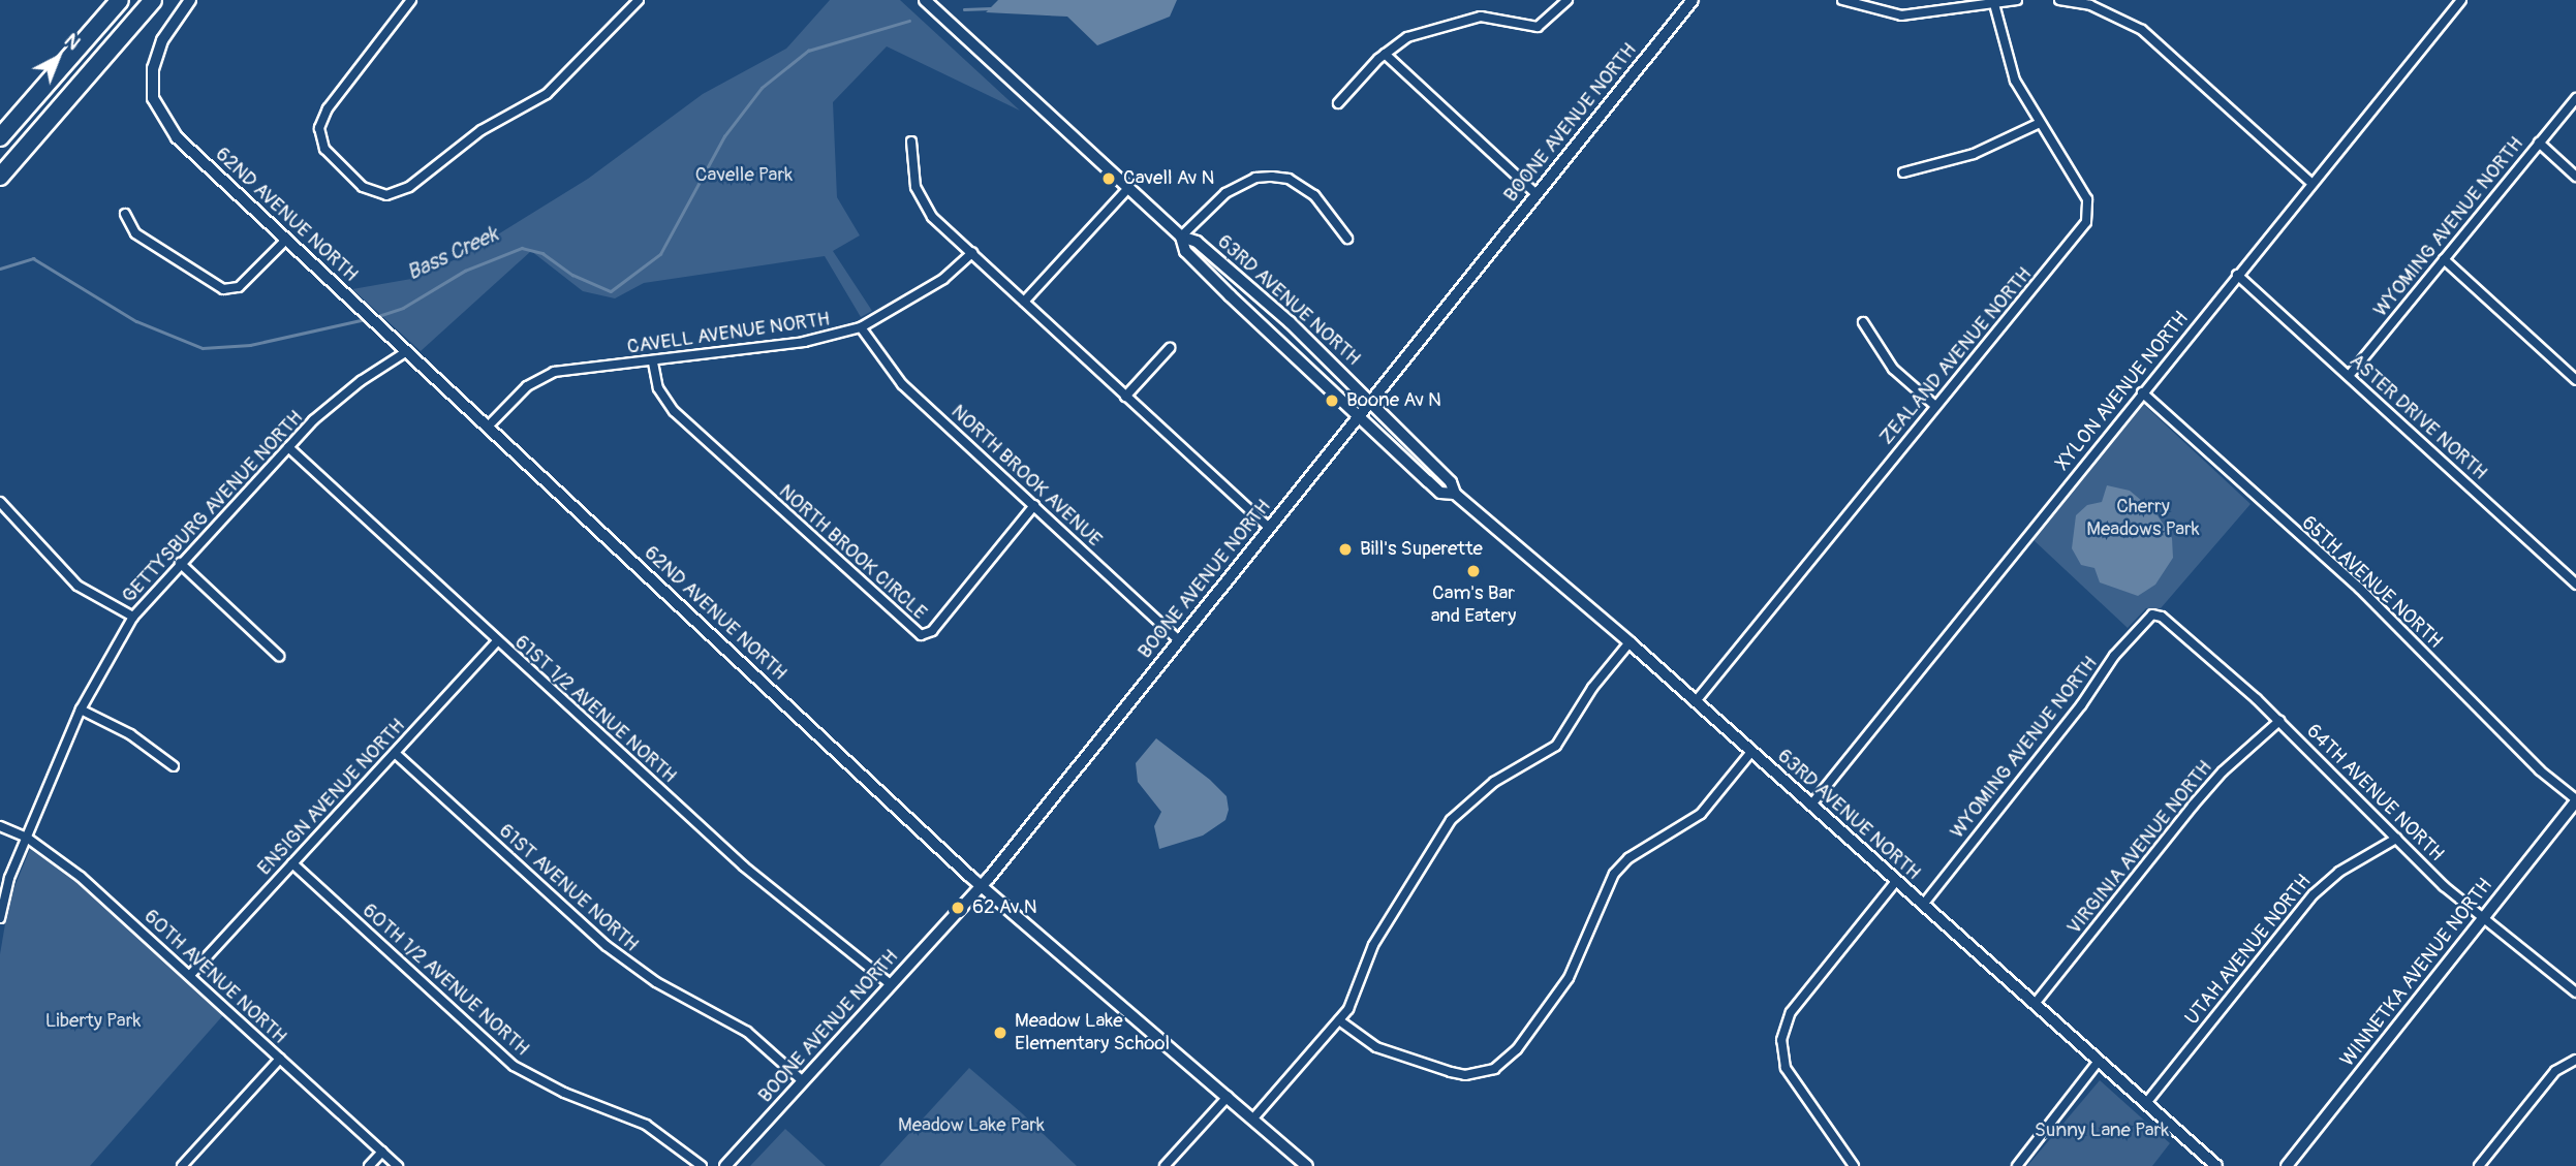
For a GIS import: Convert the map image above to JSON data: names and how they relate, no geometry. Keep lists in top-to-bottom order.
{
  "streets": {
    "street": [
      "BOONE AVENUE NORTH",
      "62ND AVENUE NORTH",
      "WYOMING AVENUE NORTH",
      "63RD AVENUE NORTH",
      "CAVELL AVENUE NORTH",
      "ZEALAND AVENUE NORTH",
      "XYLON AVENUE NORTH",
      "ASTER DRIVE NORTH",
      "NORTH BROOK AVENUE",
      "GETTYSBURG AVENUE NORTH",
      "NORTH BROOK CIRCLE",
      "65TH AVENUE NORTH",
      "61ST 1/2 AVENUE NORTH",
      "64TH AVENUE NORTH",
      "ENSIGN AVENUE NORTH",
      "VIRGINIA AVENUE NORTH",
      "61ST AVENUE NORTH",
      "UTAH AVENUE NORTH",
      "WINNETKA AVENUE NORTH",
      "60TH AVENUE NORTH",
      "60TH 1/2 AVENUE NORTH"
    ]
  },
  "crossings": [
    ["BOONE AVENUE NORTH", "62ND AVENUE NORTH"],
    ["BOONE AVENUE NORTH", "63RD AVENUE NORTH"],
    ["BOONE AVENUE NORTH", "NORTH BROOK AVENUE"],
    ["BOONE AVENUE NORTH", "61ST 1/2 AVENUE NORTH"],
    ["BOONE AVENUE NORTH", "61ST AVENUE NORTH"],
    ["62ND AVENUE NORTH", "CAVELL AVENUE NORTH"],
    ["62ND AVENUE NORTH", "GETTYSBURG AVENUE NORTH"],
    ["WYOMING AVENUE NORTH", "63RD AVENUE NORTH"],
    ["WYOMING AVENUE NORTH", "ASTER DRIVE NORTH"],
    ["WYOMING AVENUE NORTH", "64TH AVENUE NORTH"],
    ["63RD AVENUE NORTH", "ZEALAND AVENUE NORTH"],
    ["63RD AVENUE NORTH", "XYLON AVENUE NORTH"],
    ["63RD AVENUE NORTH", "VIRGINIA AVENUE NORTH"],
    ["63RD AVENUE NORTH", "UTAH AVENUE NORTH"],
    ["CAVELL AVENUE NORTH", "NORTH BROOK AVENUE"],
    ["CAVELL AVENUE NORTH", "NORTH BROOK CIRCLE"],
    ["XYLON AVENUE NORTH", "ASTER DRIVE NORTH"],
    ["XYLON AVENUE NORTH", "65TH AVENUE NORTH"],
    ["NORTH BROOK AVENUE", "NORTH BROOK CIRCLE"],
    ["GETTYSBURG AVENUE NORTH", "61ST 1/2 AVENUE NORTH"],
    ["GETTYSBURG AVENUE NORTH", "60TH AVENUE NORTH"],
    ["65TH AVENUE NORTH", "WINNETKA AVENUE NORTH"],
    ["61ST 1/2 AVENUE NORTH", "ENSIGN AVENUE NORTH"],
    ["64TH AVENUE NORTH", "VIRGINIA AVENUE NORTH"],
    ["64TH AVENUE NORTH", "UTAH AVENUE NORTH"],
    ["64TH AVENUE NORTH", "WINNETKA AVENUE NORTH"],
    ["ENSIGN AVENUE NORTH", "61ST AVENUE NORTH"],
    ["ENSIGN AVENUE NORTH", "60TH AVENUE NORTH"],
    ["ENSIGN AVENUE NORTH", "60TH 1/2 AVENUE NORTH"]
  ],
  "water": ["Bass Creek"],
  "parks": [
    "Cavelle Park",
    "Cherry Meadows Park",
    "Liberty Park",
    "Meadow Lake Park",
    "Sunny Lane Park"
  ],
  "places": [
    "Cavell Av N",
    "Boone Av N",
    "Bill's Superette",
    "Cam's Bar and Eatery",
    "62 Av N",
    "Meadow Lake Elementary School"
  ],
  "north": "top right"
}
